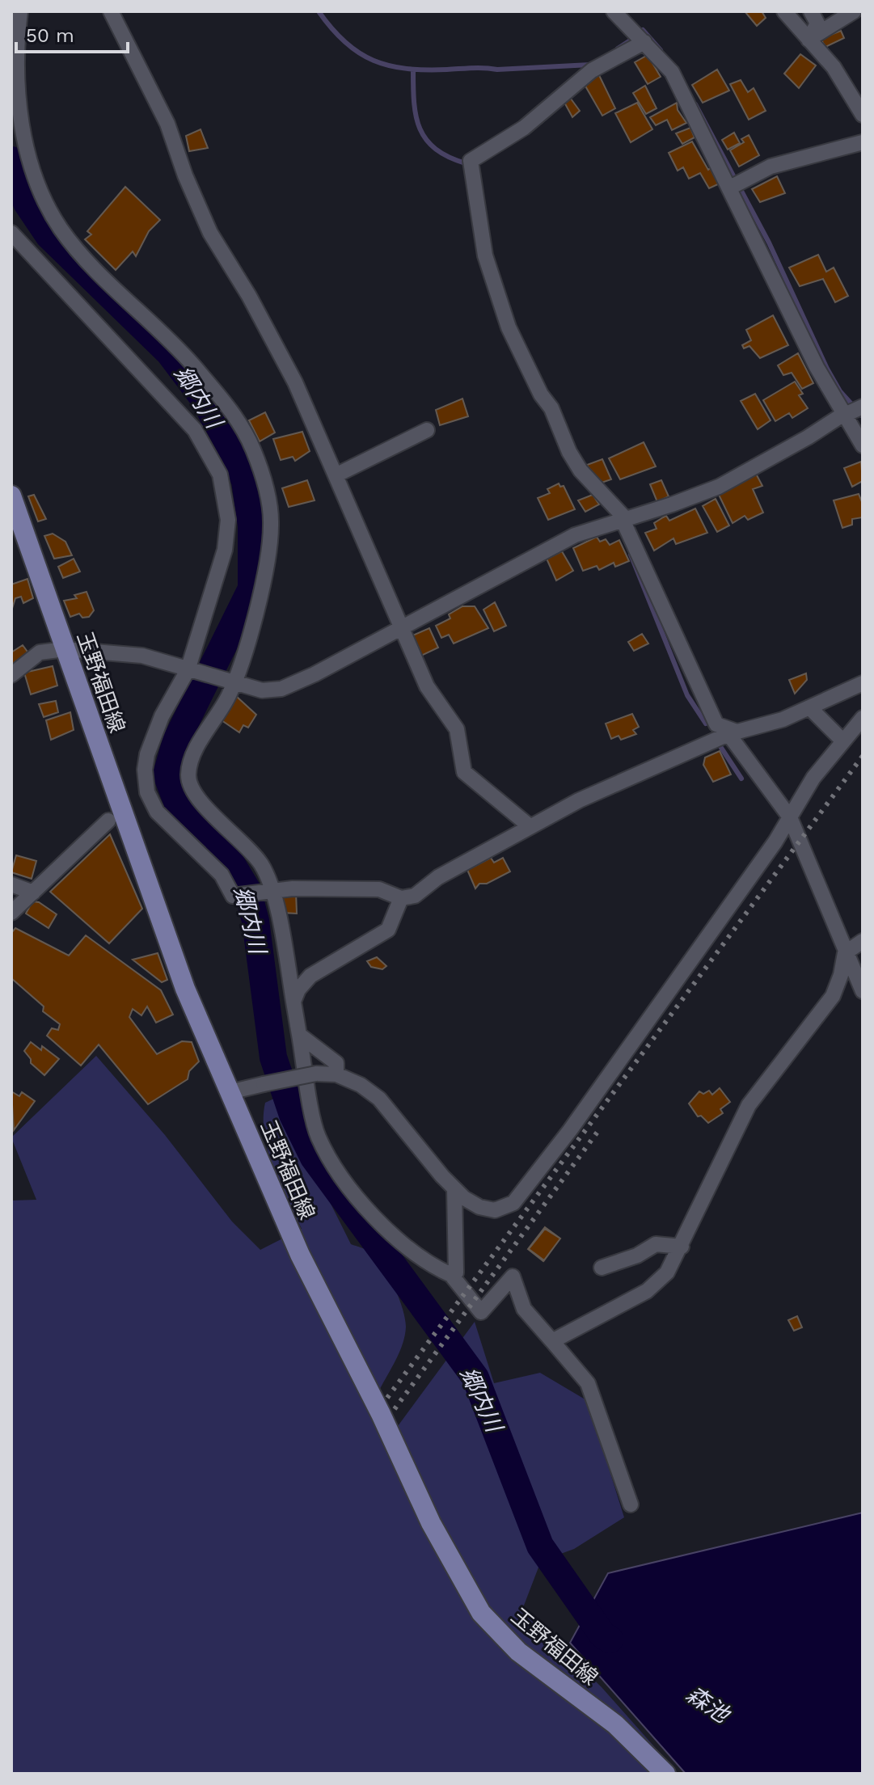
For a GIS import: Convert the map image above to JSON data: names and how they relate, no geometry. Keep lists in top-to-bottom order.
{
  "streets": {
    "main road": ["玉野福田線"]
  },
  "water": ["郷内川", "森池"],
  "scale_bar": "50 m"
}
